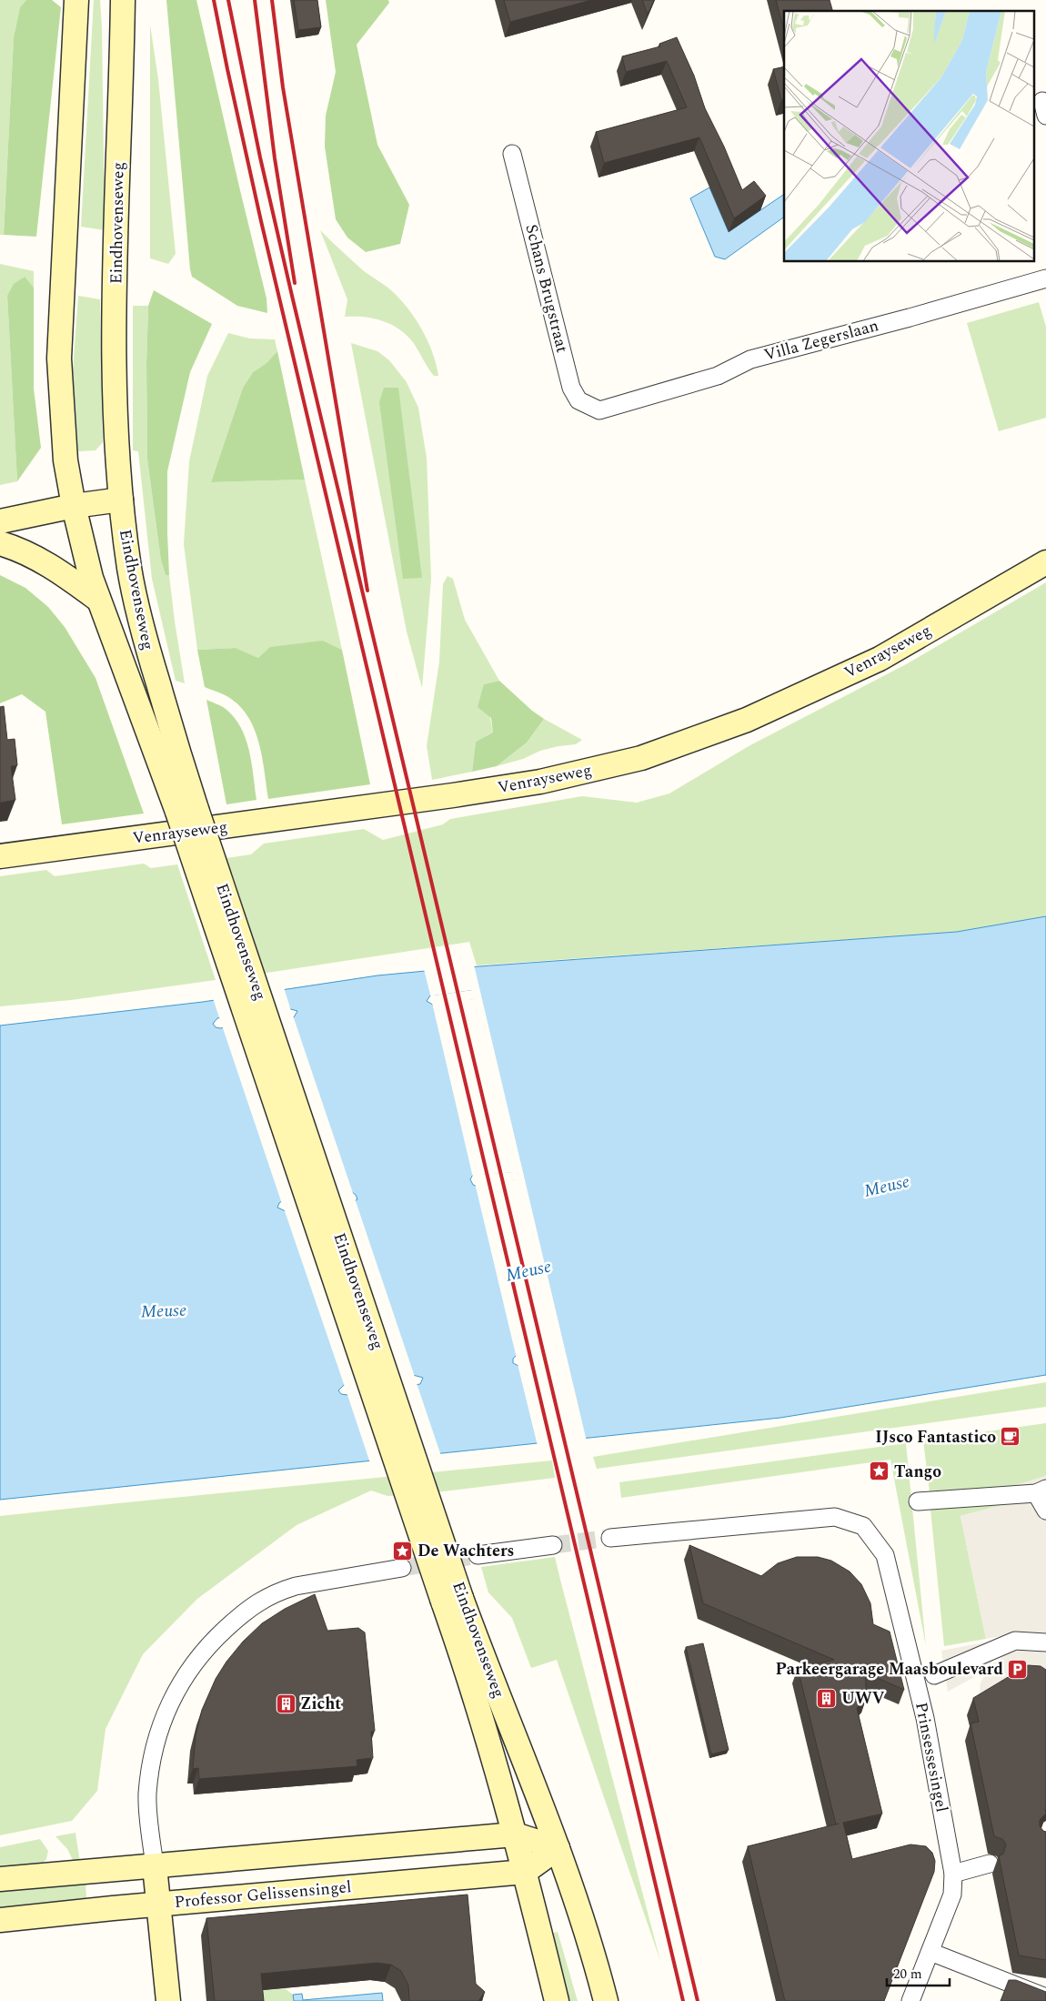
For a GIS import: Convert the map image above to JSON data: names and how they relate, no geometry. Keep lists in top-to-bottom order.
{
  "streets": {
    "main road": ["Eindhovenseweg", "Venrayseweg", "Professor Gelissensingel"],
    "street": ["Schans Brugstraat", "Villa Zegerslaan", "Prinsessesingel"]
  },
  "crossings": [
    ["Eindhovenseweg", "Professor Gelissensingel"],
    ["Schans Brugstraat", "Villa Zegerslaan"]
  ],
  "water": ["Meuse"],
  "places": {
    "cafe": ["IJsco Fantastico"],
    "place": ["Tango", "De Wachters"],
    "parking": ["Parkeergarage Maasboulevard"],
    "building": ["UWV", "Zicht"]
  },
  "scale_bar": "20 m"
}
